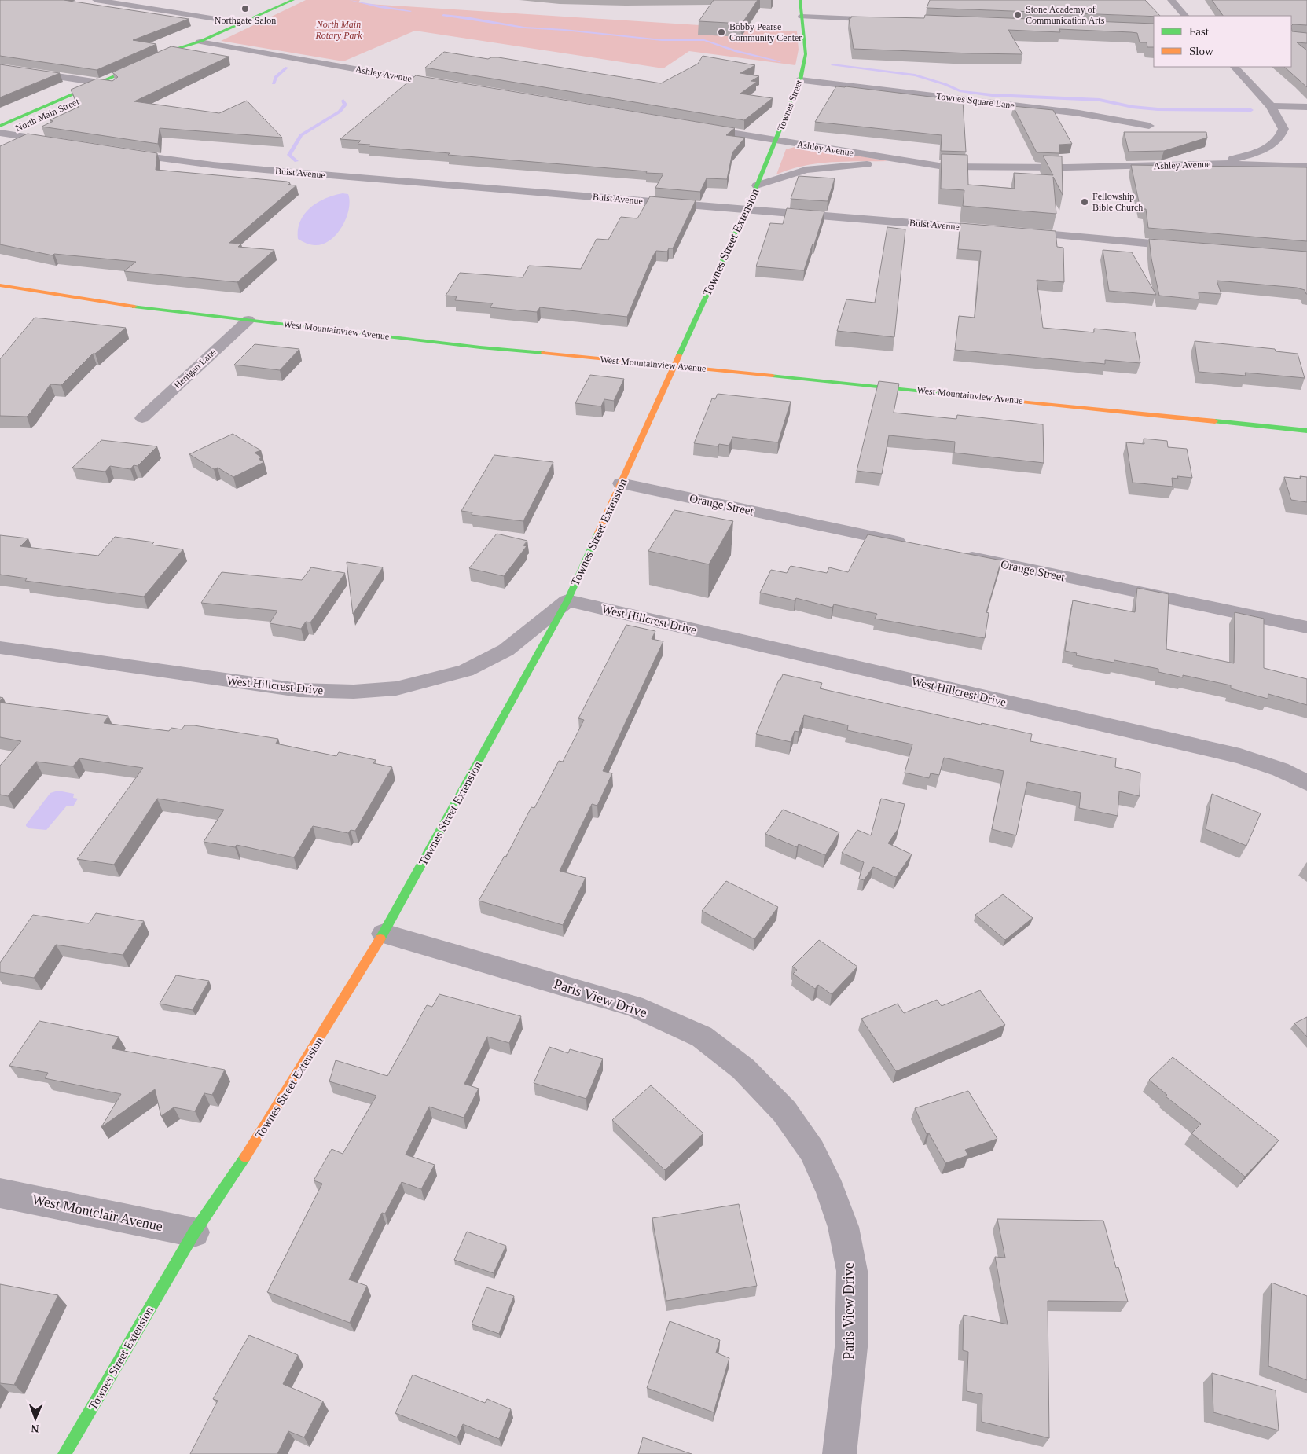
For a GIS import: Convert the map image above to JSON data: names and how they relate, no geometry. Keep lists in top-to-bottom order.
{
  "streets": {
    "street": [
      "Ashley Avenue",
      "Townes Square Lane",
      "Townes Street",
      "North Main Street",
      "Buist Avenue",
      "Townes Street Extension",
      "West Mountainview Avenue",
      "Henigan Lane",
      "Orange Street",
      "West Hillcrest Drive",
      "Paris View Drive",
      "West Montclair Avenue"
    ]
  },
  "crossings": [
    ["Ashley Avenue", "Townes Street"],
    ["Ashley Avenue", "North Main Street"],
    ["Ashley Avenue", "Townes Street Extension"],
    ["Townes Square Lane", "Townes Street"],
    ["Townes Street", "Townes Street Extension"],
    ["Buist Avenue", "Townes Street Extension"],
    ["Townes Street Extension", "West Mountainview Avenue"],
    ["Townes Street Extension", "Orange Street"],
    ["Townes Street Extension", "West Hillcrest Drive"],
    ["Townes Street Extension", "Paris View Drive"],
    ["Townes Street Extension", "West Montclair Avenue"],
    ["West Mountainview Avenue", "Henigan Lane"]
  ],
  "parks": ["North Main Rotary Park"],
  "places": [
    "Northgate Salon",
    "Stone Academy of Communication Arts",
    "Bobby Pearse Community Center",
    "Fellowship Bible Church"
  ],
  "legend": ["Fast", "Slow"],
  "north": "bottom"
}
